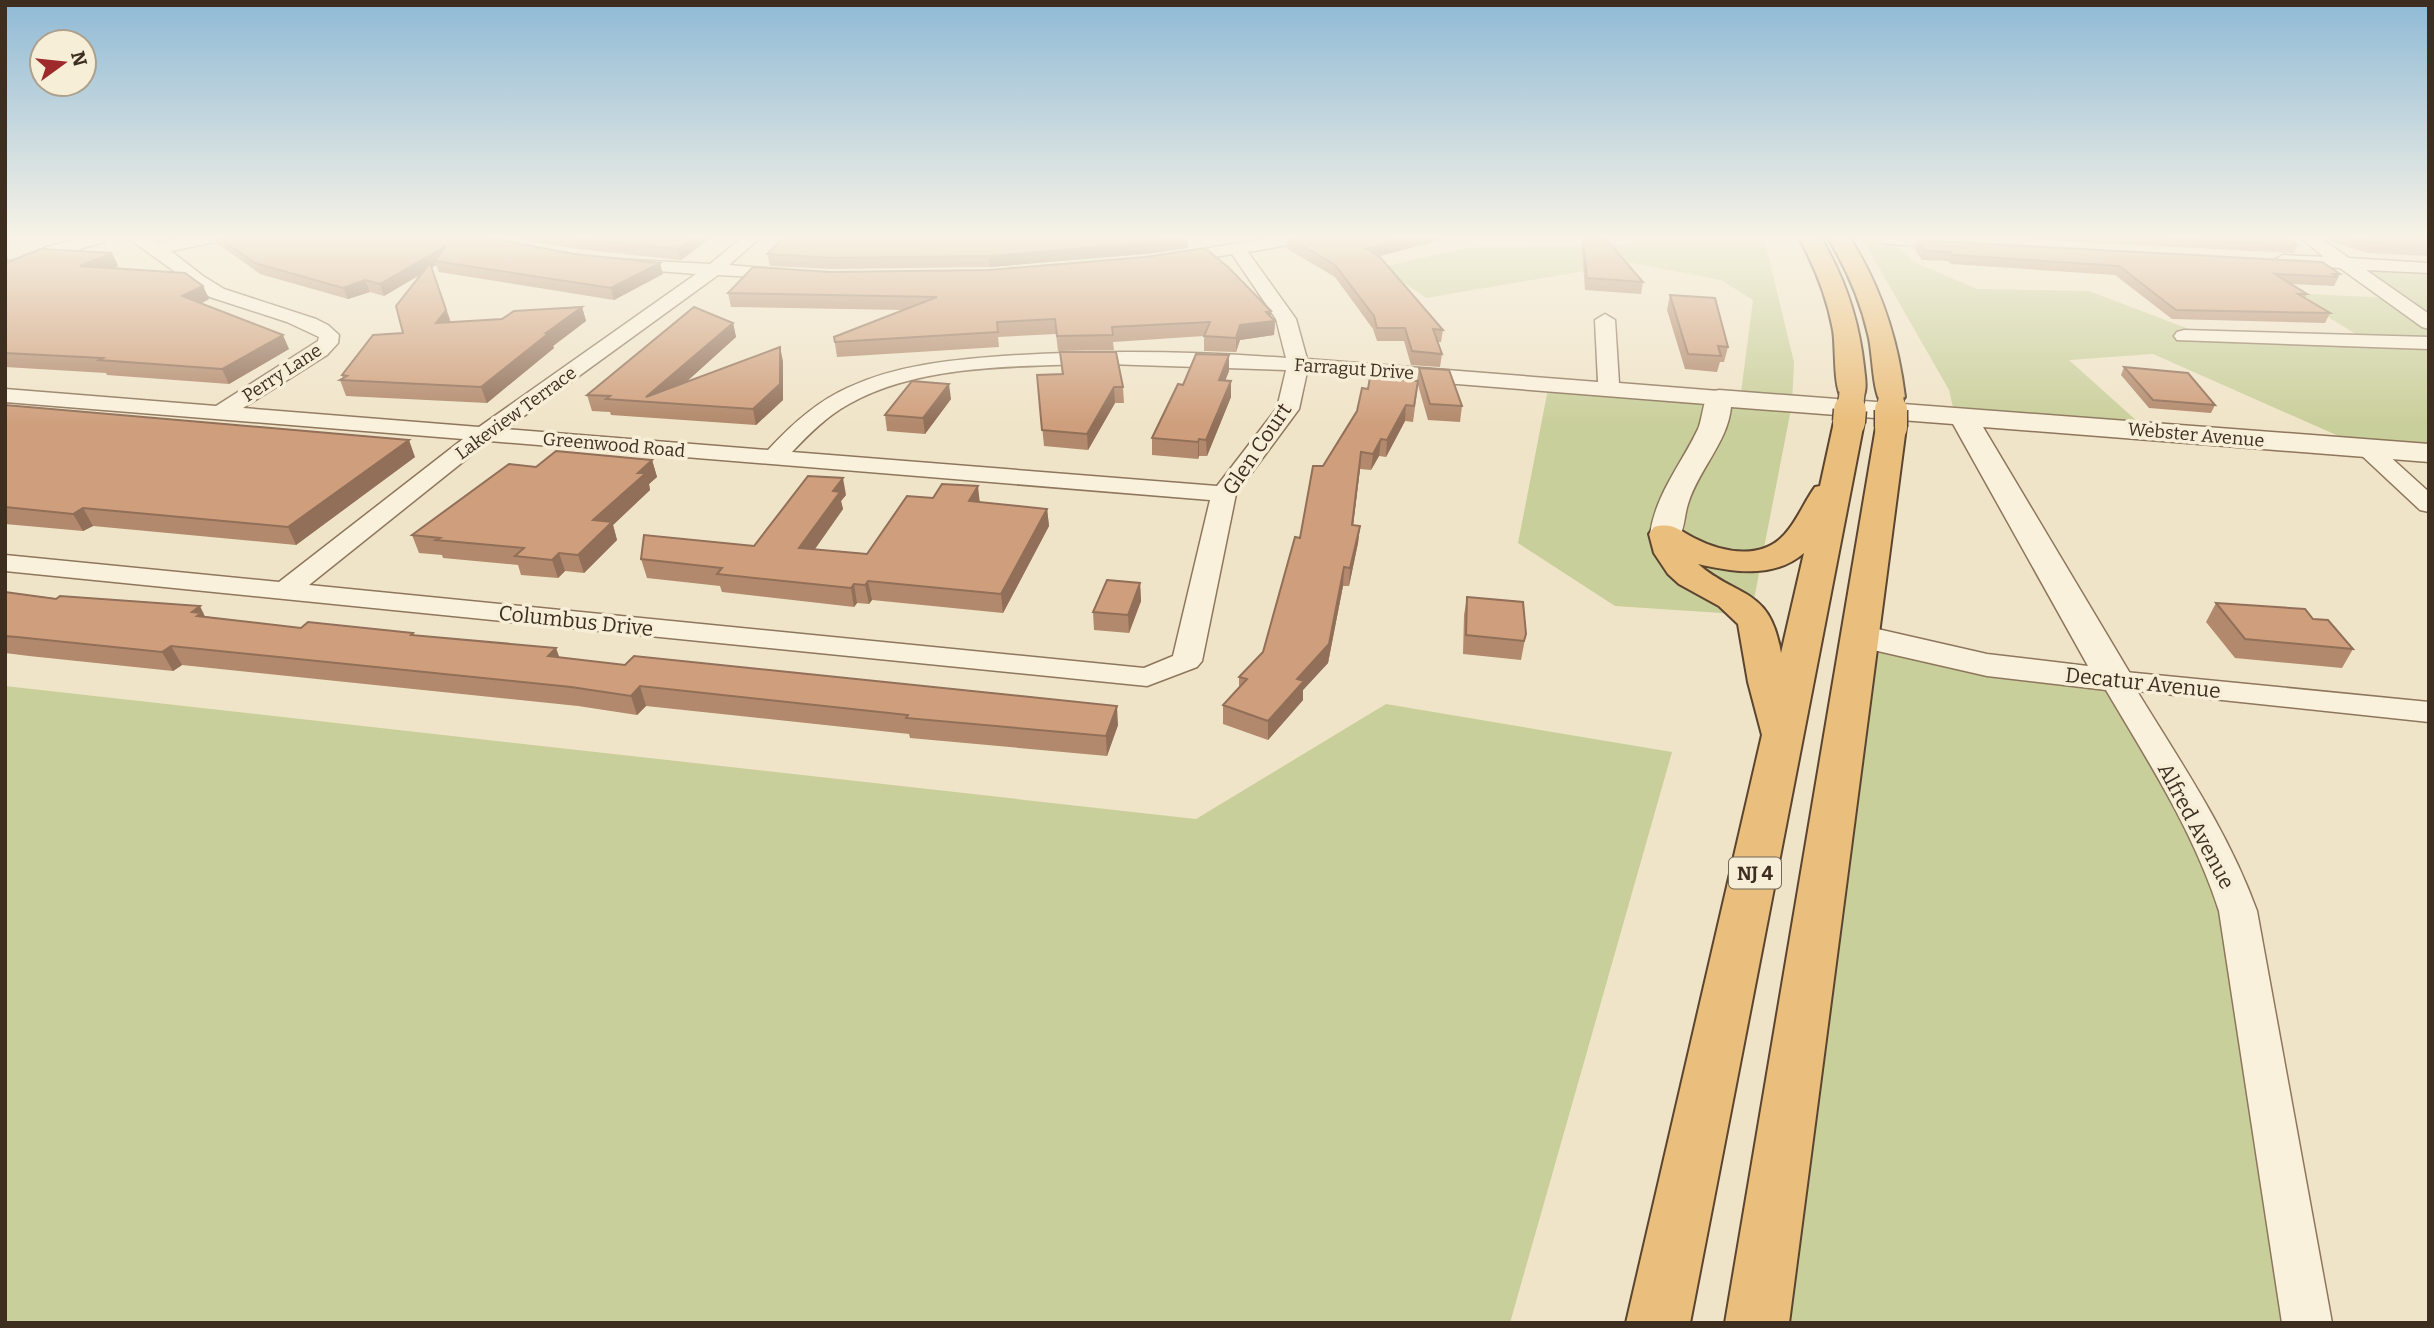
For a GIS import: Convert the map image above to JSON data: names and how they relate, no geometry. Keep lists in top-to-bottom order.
{
  "streets": {
    "highway": ["NJ 4"],
    "street": [
      "Farragut Drive",
      "Perry Lane",
      "Lakeview Terrace",
      "Webster Avenue",
      "Greenwood Road",
      "Glen Court",
      "Columbus Drive",
      "Decatur Avenue",
      "Alfred Avenue"
    ]
  },
  "crossings": [
    ["Farragut Drive", "Webster Avenue"],
    ["Farragut Drive", "Greenwood Road"],
    ["Farragut Drive", "Glen Court"],
    ["Farragut Drive", "Alfred Avenue"],
    ["Perry Lane", "Greenwood Road"],
    ["Lakeview Terrace", "Greenwood Road"],
    ["Lakeview Terrace", "Columbus Drive"],
    ["Webster Avenue", "Alfred Avenue"],
    ["Greenwood Road", "Glen Court"],
    ["Glen Court", "Columbus Drive"],
    ["Decatur Avenue", "Alfred Avenue"],
    ["Decatur Avenue", "NJ 4"]
  ],
  "north": "right"
}
